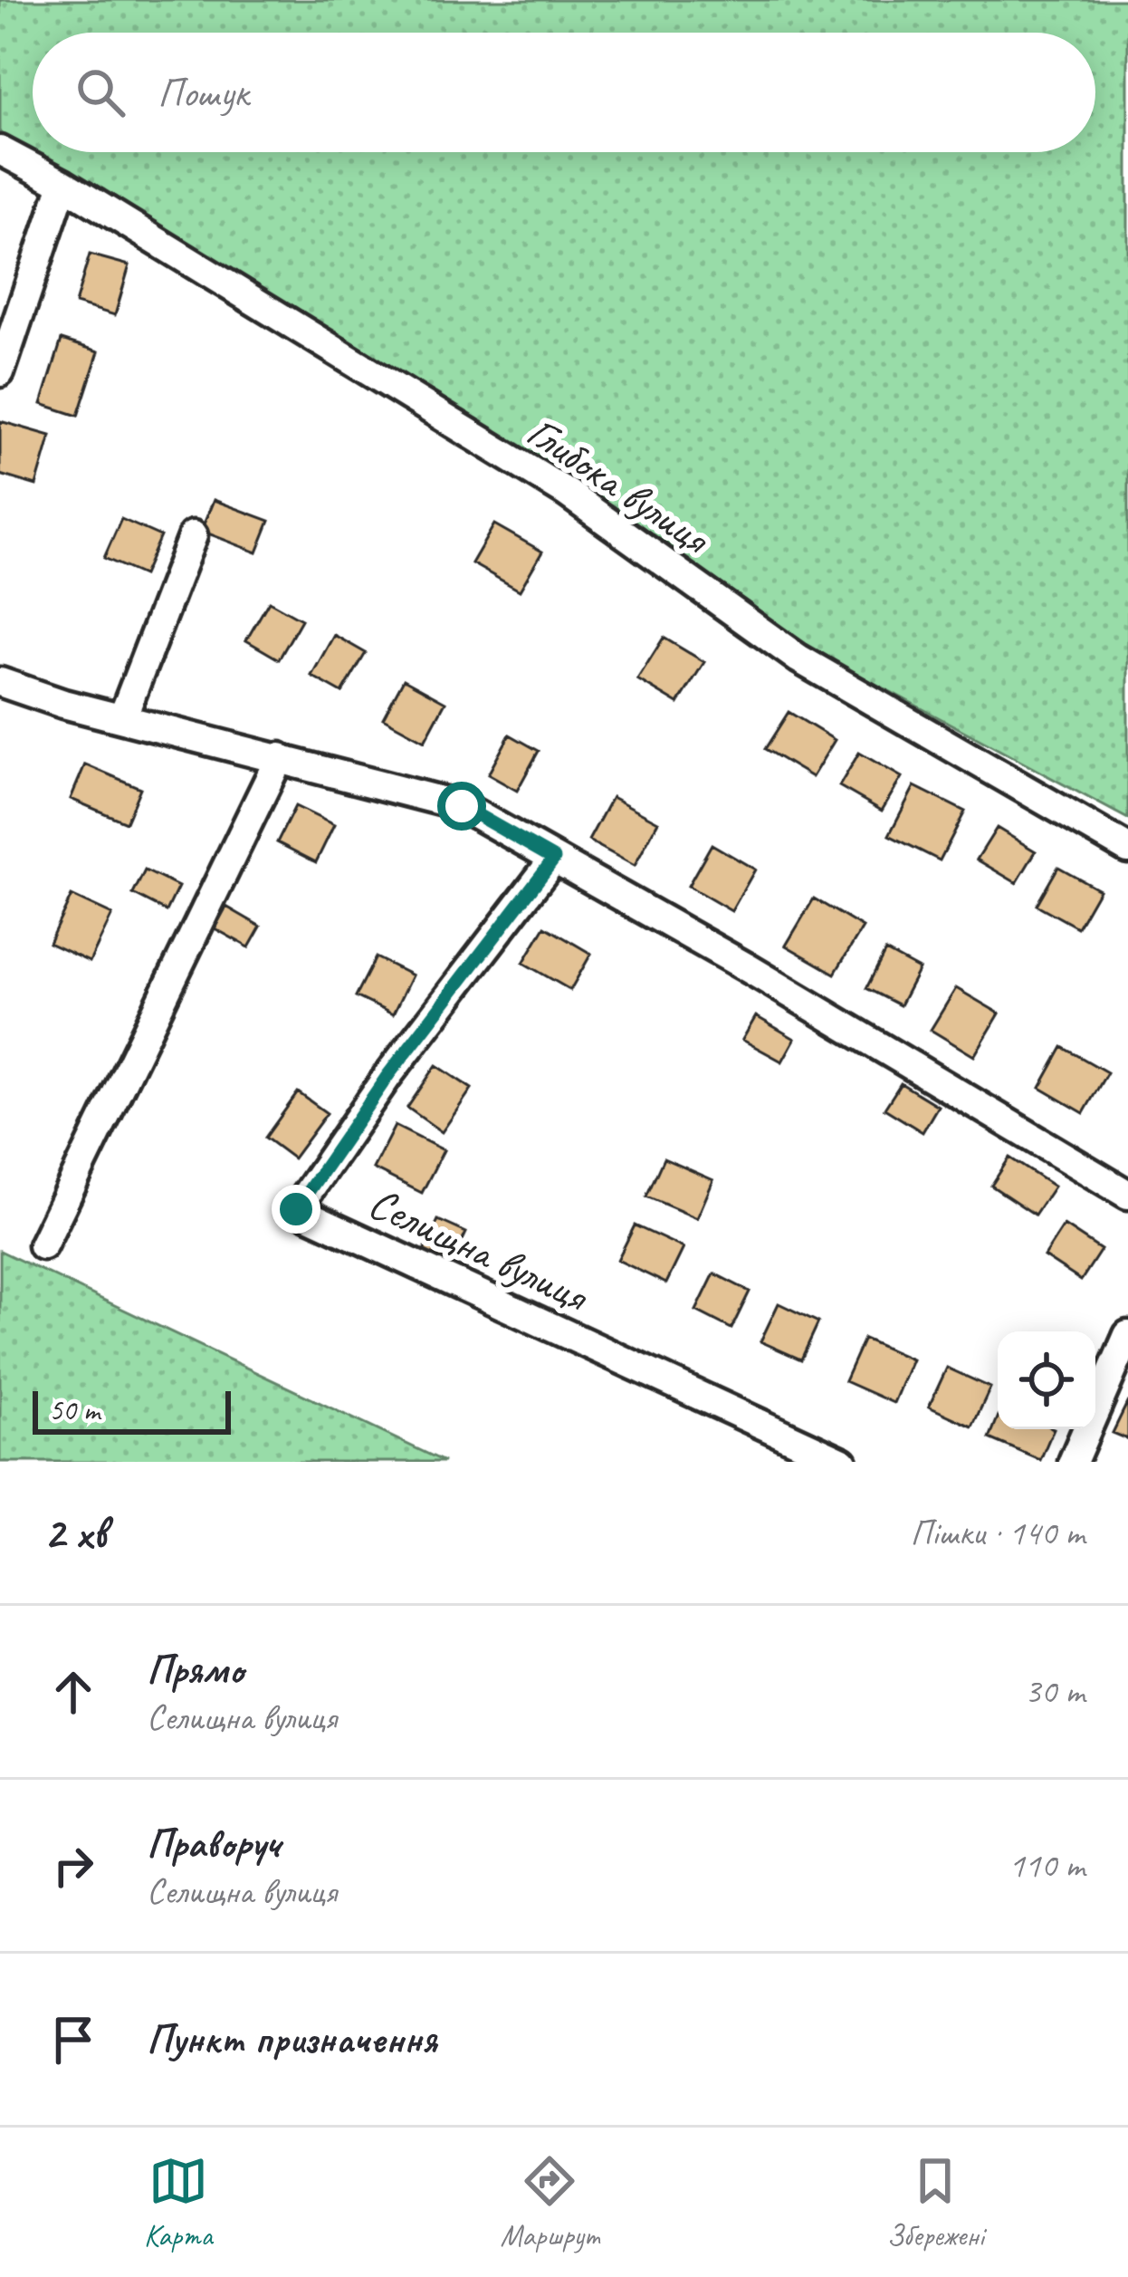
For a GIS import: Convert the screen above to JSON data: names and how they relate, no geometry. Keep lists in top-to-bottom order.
{
  "streets": {
    "street": ["Глибока вулиця", "Селищна вулиця"]
  },
  "scale_bar": "50 m",
  "page": {
    "search": "Пошук",
    "scale": "50 m",
    "heading": ["2 хв", "Пішки · 140 m"],
    "list": [
      ["Прямо", "Селищна вулиця", "30 m"],
      ["Праворуч", "Селищна вулиця", "110 m"],
      "Пункт призначення"
    ],
    "nav": ["Карта", "Маршрут", "Збережені"]
  }
}
